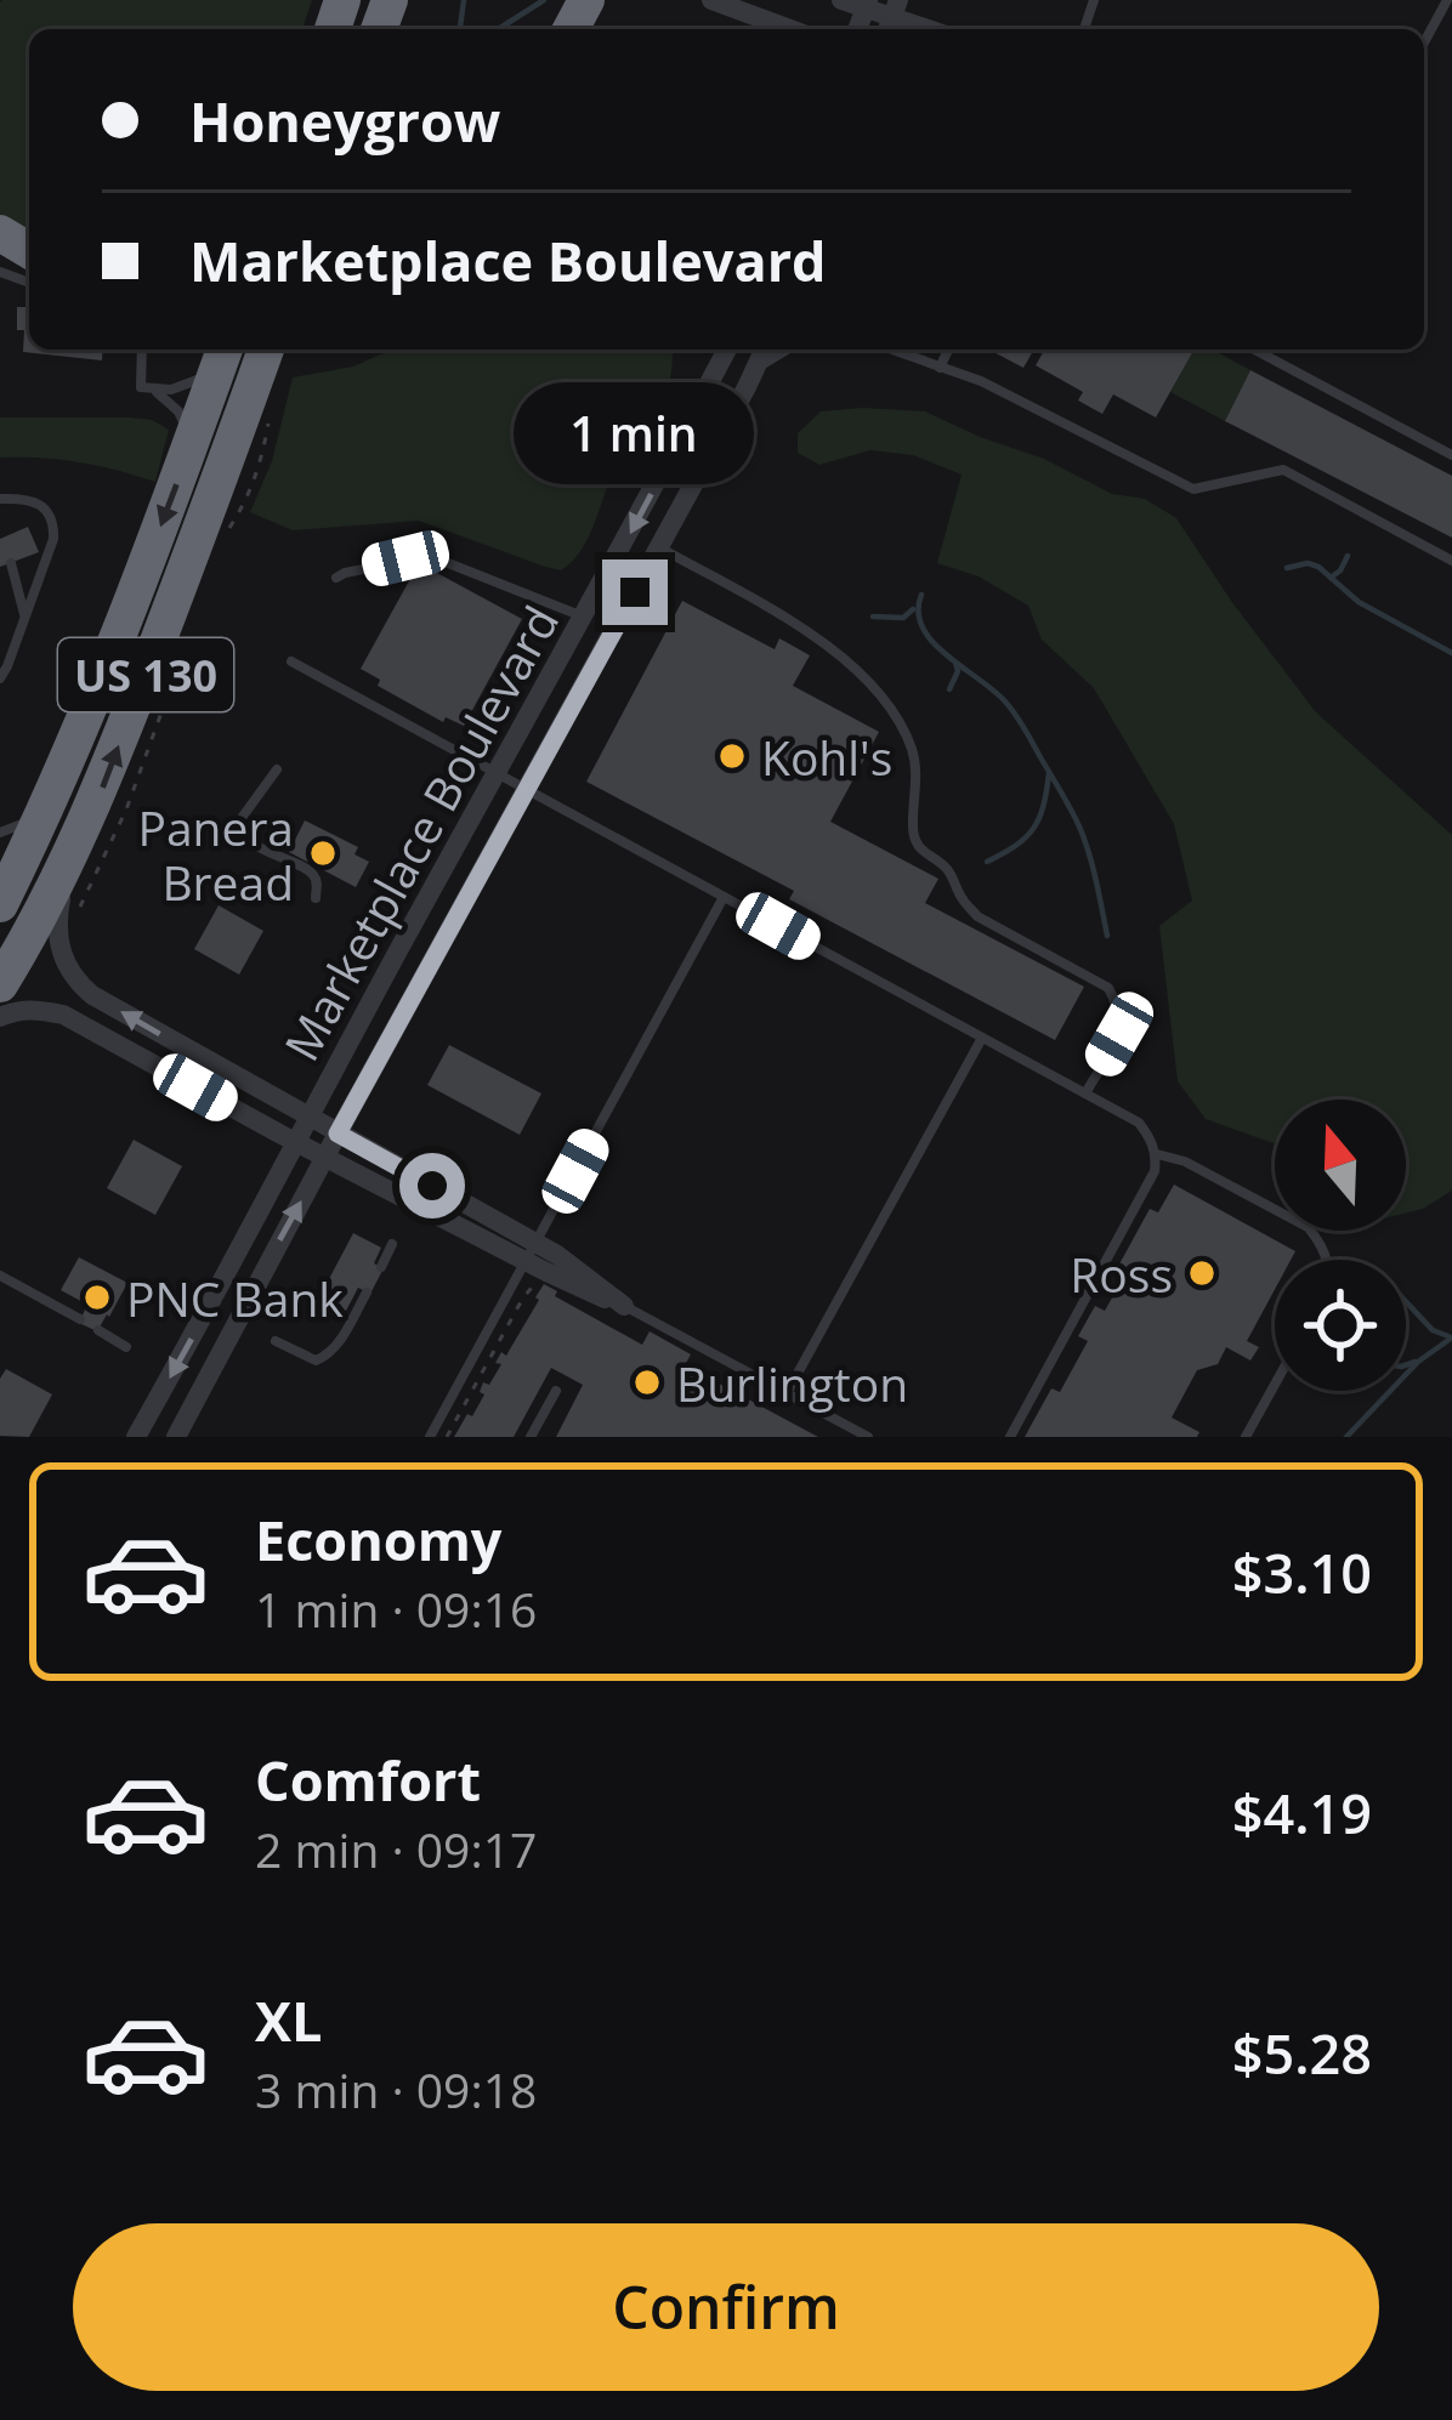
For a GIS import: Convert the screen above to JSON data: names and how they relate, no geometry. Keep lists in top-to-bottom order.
{
  "streets": {
    "highway": ["US 130"],
    "street": ["Marketplace Boulevard"]
  },
  "places": [
    "Kohl's",
    "Panera Bread",
    "Ross",
    "PNC Bank",
    "Burlington"
  ],
  "north": "top",
  "page": {
    "banner": ["Honeygrow", "Marketplace Boulevard"],
    "bubble": "1 min",
    "list": [
      {
        "name": "Economy",
        "note": "1 min · 09:16",
        "value": "$3.10"
      },
      {
        "name": "Comfort",
        "note": "2 min · 09:17",
        "value": "$4.19"
      },
      {
        "name": "XL",
        "note": "3 min · 09:18",
        "value": "$5.28"
      }
    ],
    "buttons": "Confirm"
  }
}
